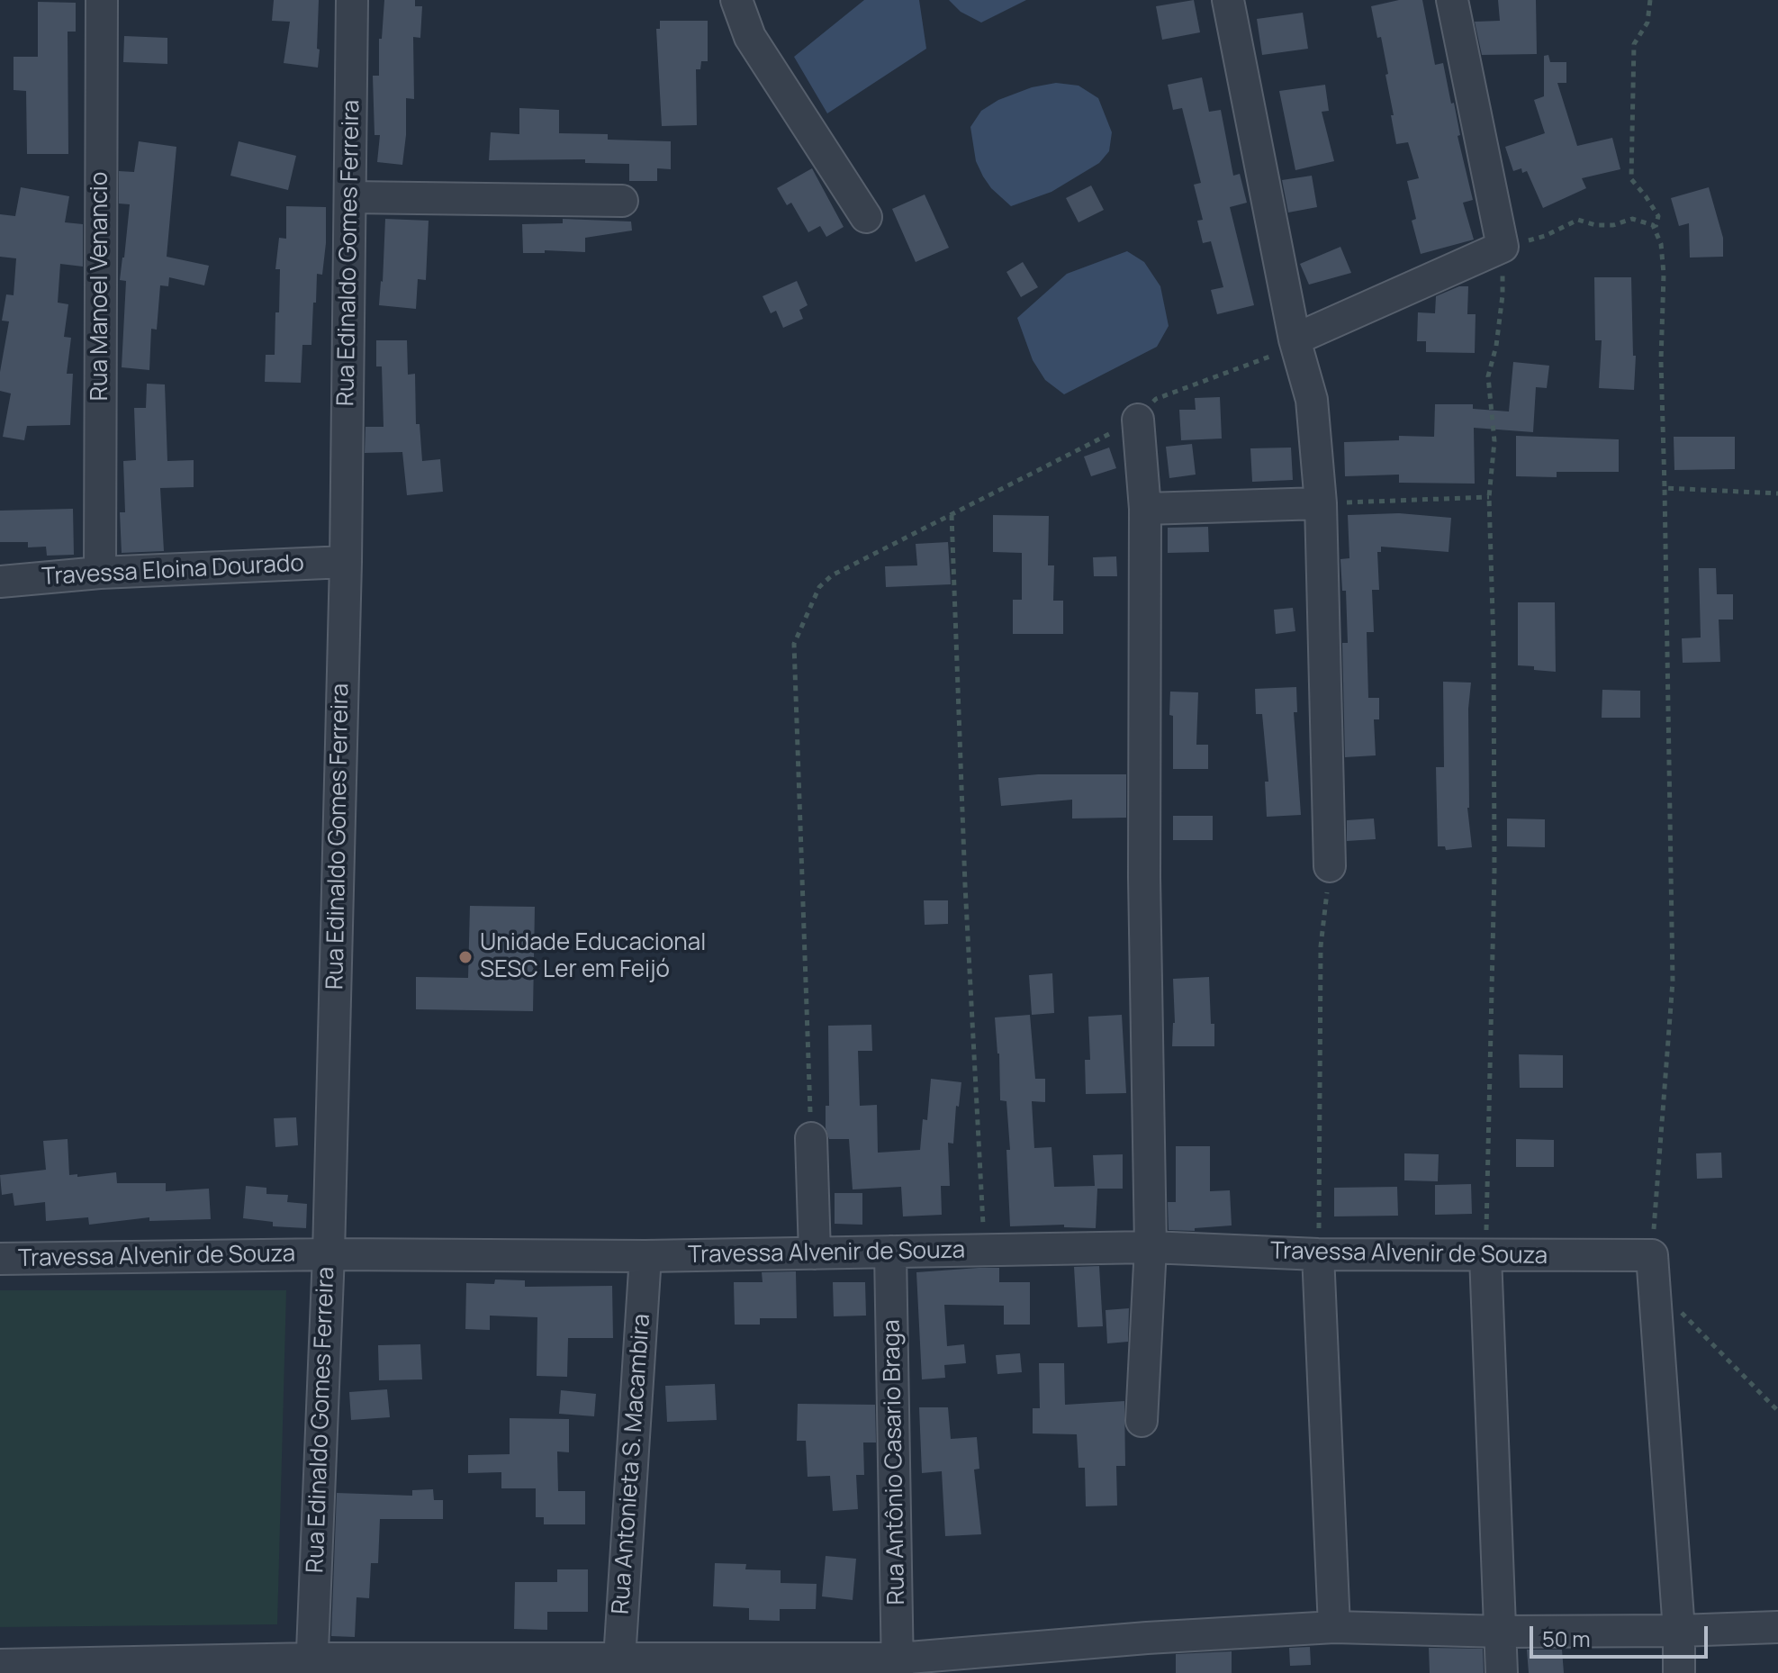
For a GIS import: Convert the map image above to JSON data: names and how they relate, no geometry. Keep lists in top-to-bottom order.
{
  "streets": {
    "street": [
      "Rua Edinaldo Gomes Ferreira",
      "Rua Manoel Venancio",
      "Travessa Eloina Dourado",
      "Travessa Alvenir de Souza",
      "Rua Antônio Casario Braga",
      "Rua Antonieta S. Macambira"
    ]
  },
  "crossings": [
    ["Rua Edinaldo Gomes Ferreira", "Travessa Eloina Dourado"],
    ["Rua Edinaldo Gomes Ferreira", "Travessa Alvenir de Souza"],
    ["Rua Manoel Venancio", "Travessa Eloina Dourado"],
    ["Travessa Alvenir de Souza", "Rua Antônio Casario Braga"],
    ["Travessa Alvenir de Souza", "Rua Antonieta S. Macambira"]
  ],
  "places": ["Unidade Educacional SESC Ler em Feijó"],
  "scale_bar": "50 m"
}
